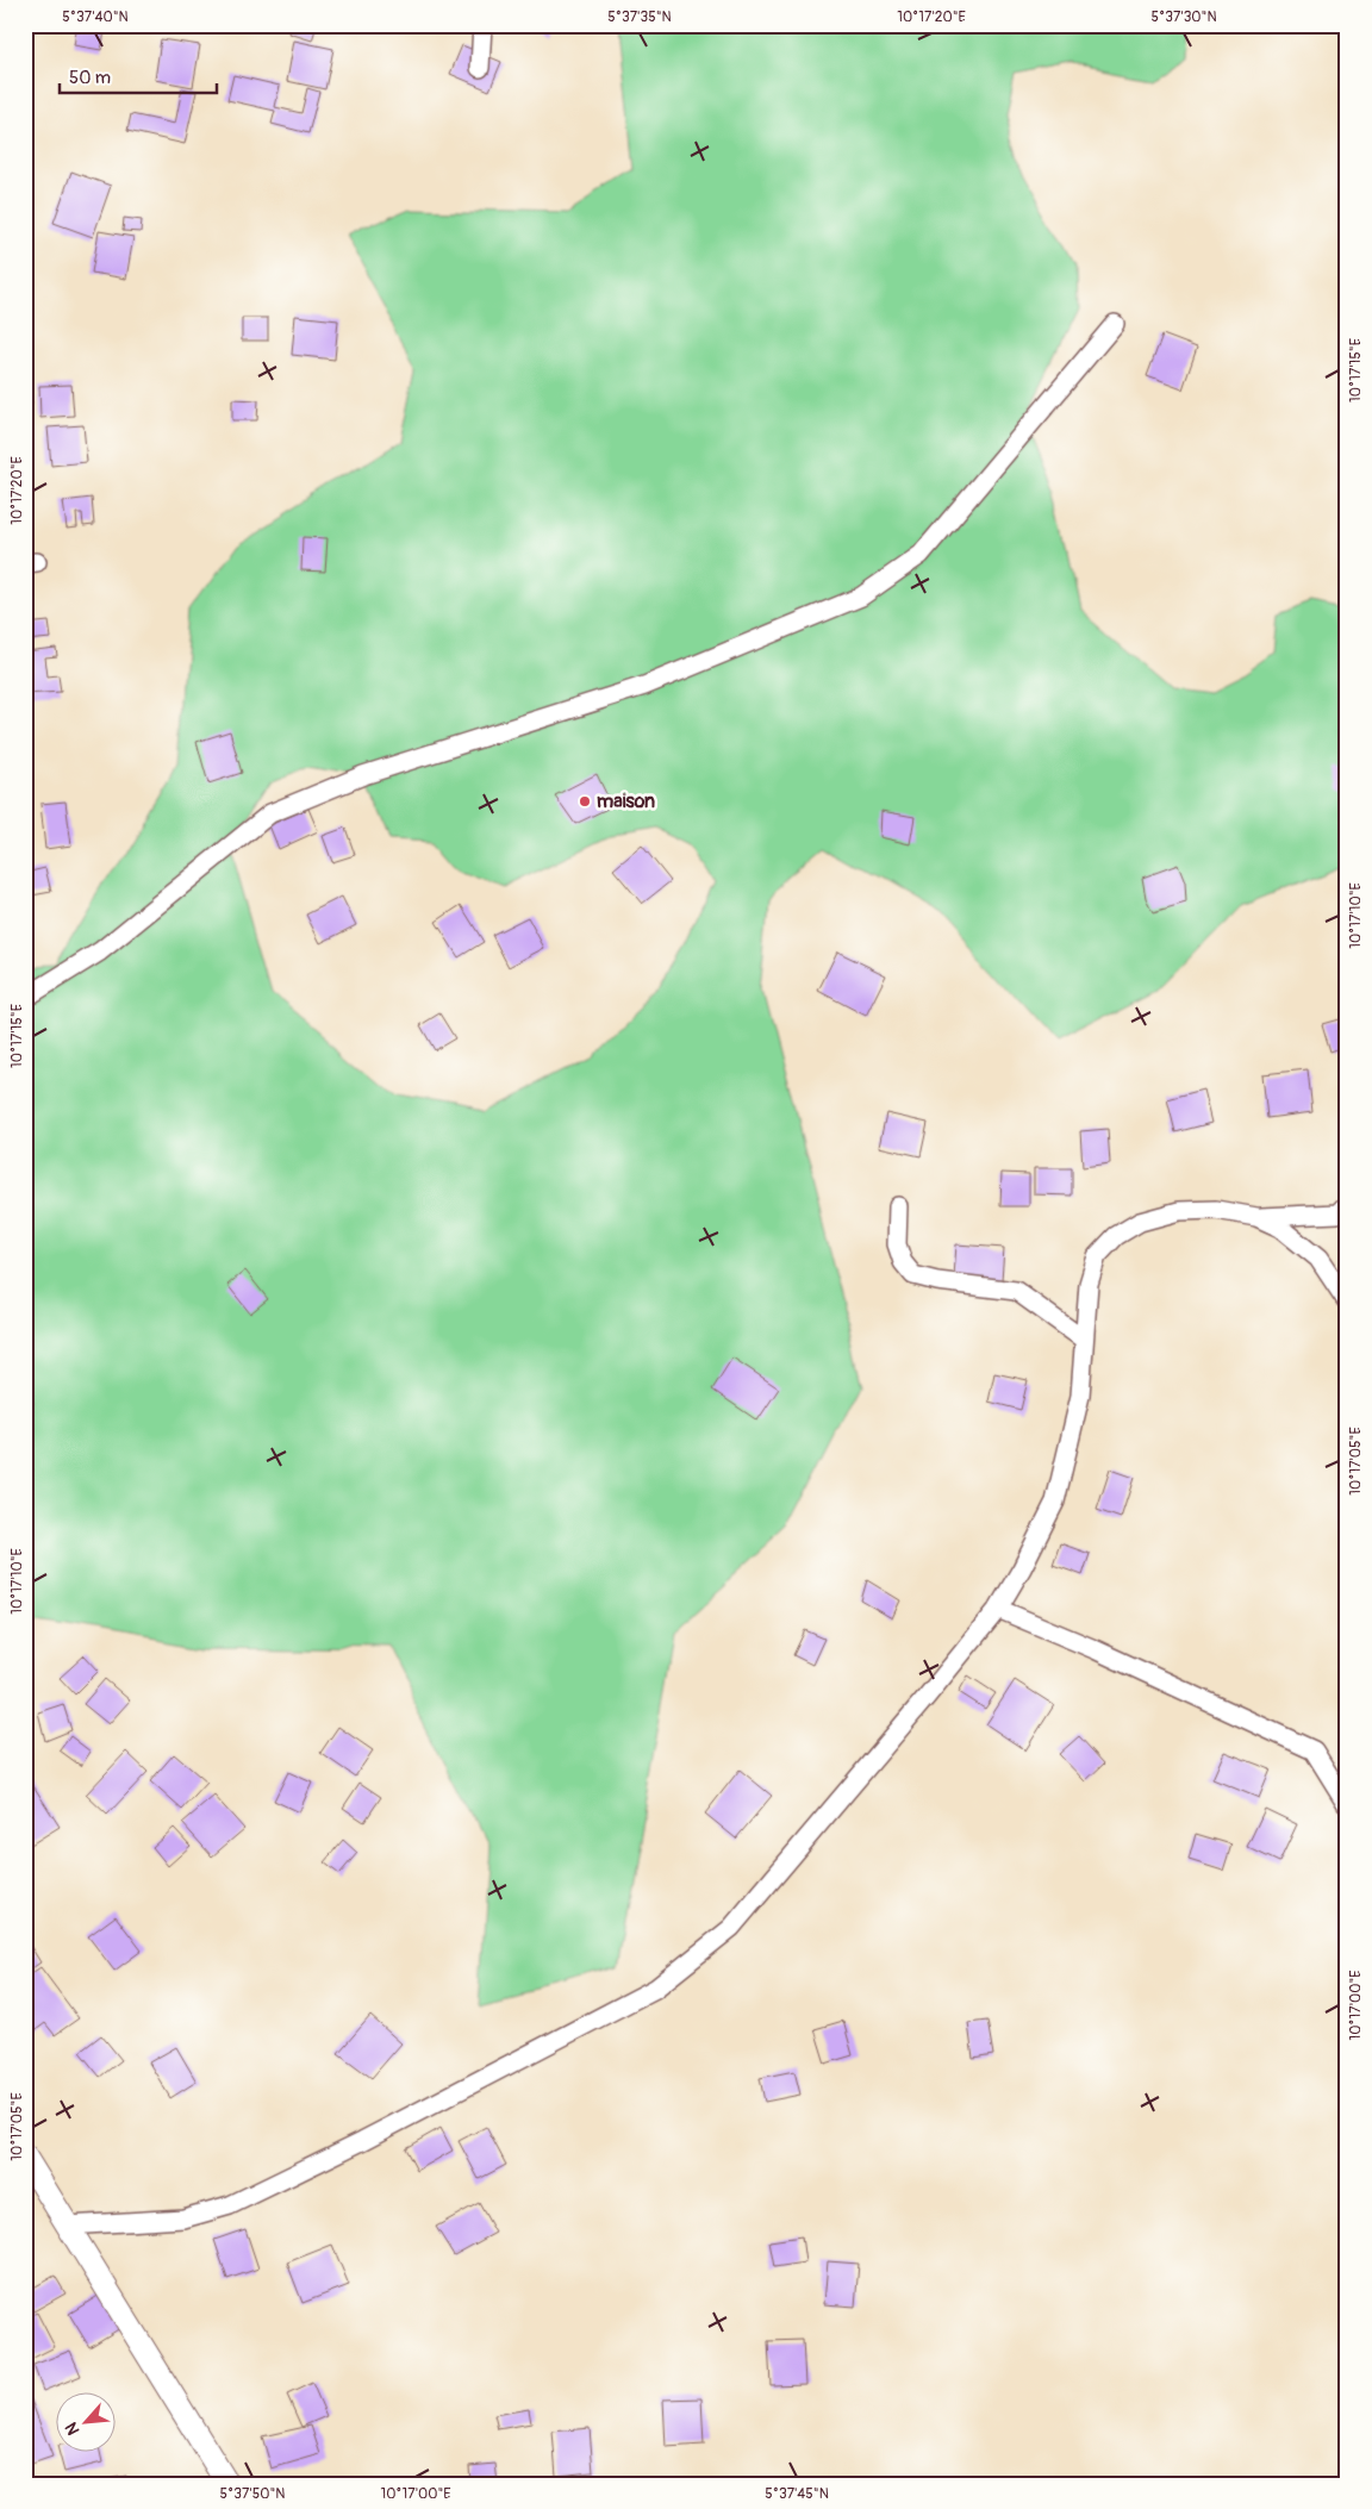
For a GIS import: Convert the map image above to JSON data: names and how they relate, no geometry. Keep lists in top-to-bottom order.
{
  "places": ["maison"],
  "scale_bar": "50 m",
  "north": "bottom left",
  "coordinates": [
    "5°37'40\"N",
    "5°37'35\"N",
    "10°17'20\"E",
    "5°37'30\"N",
    "10°17'15\"E",
    "10°17'10\"E",
    "10°17'05\"E",
    "10°17'00\"E",
    "5°37'50\"N",
    "5°37'45\"N"
  ]
}
